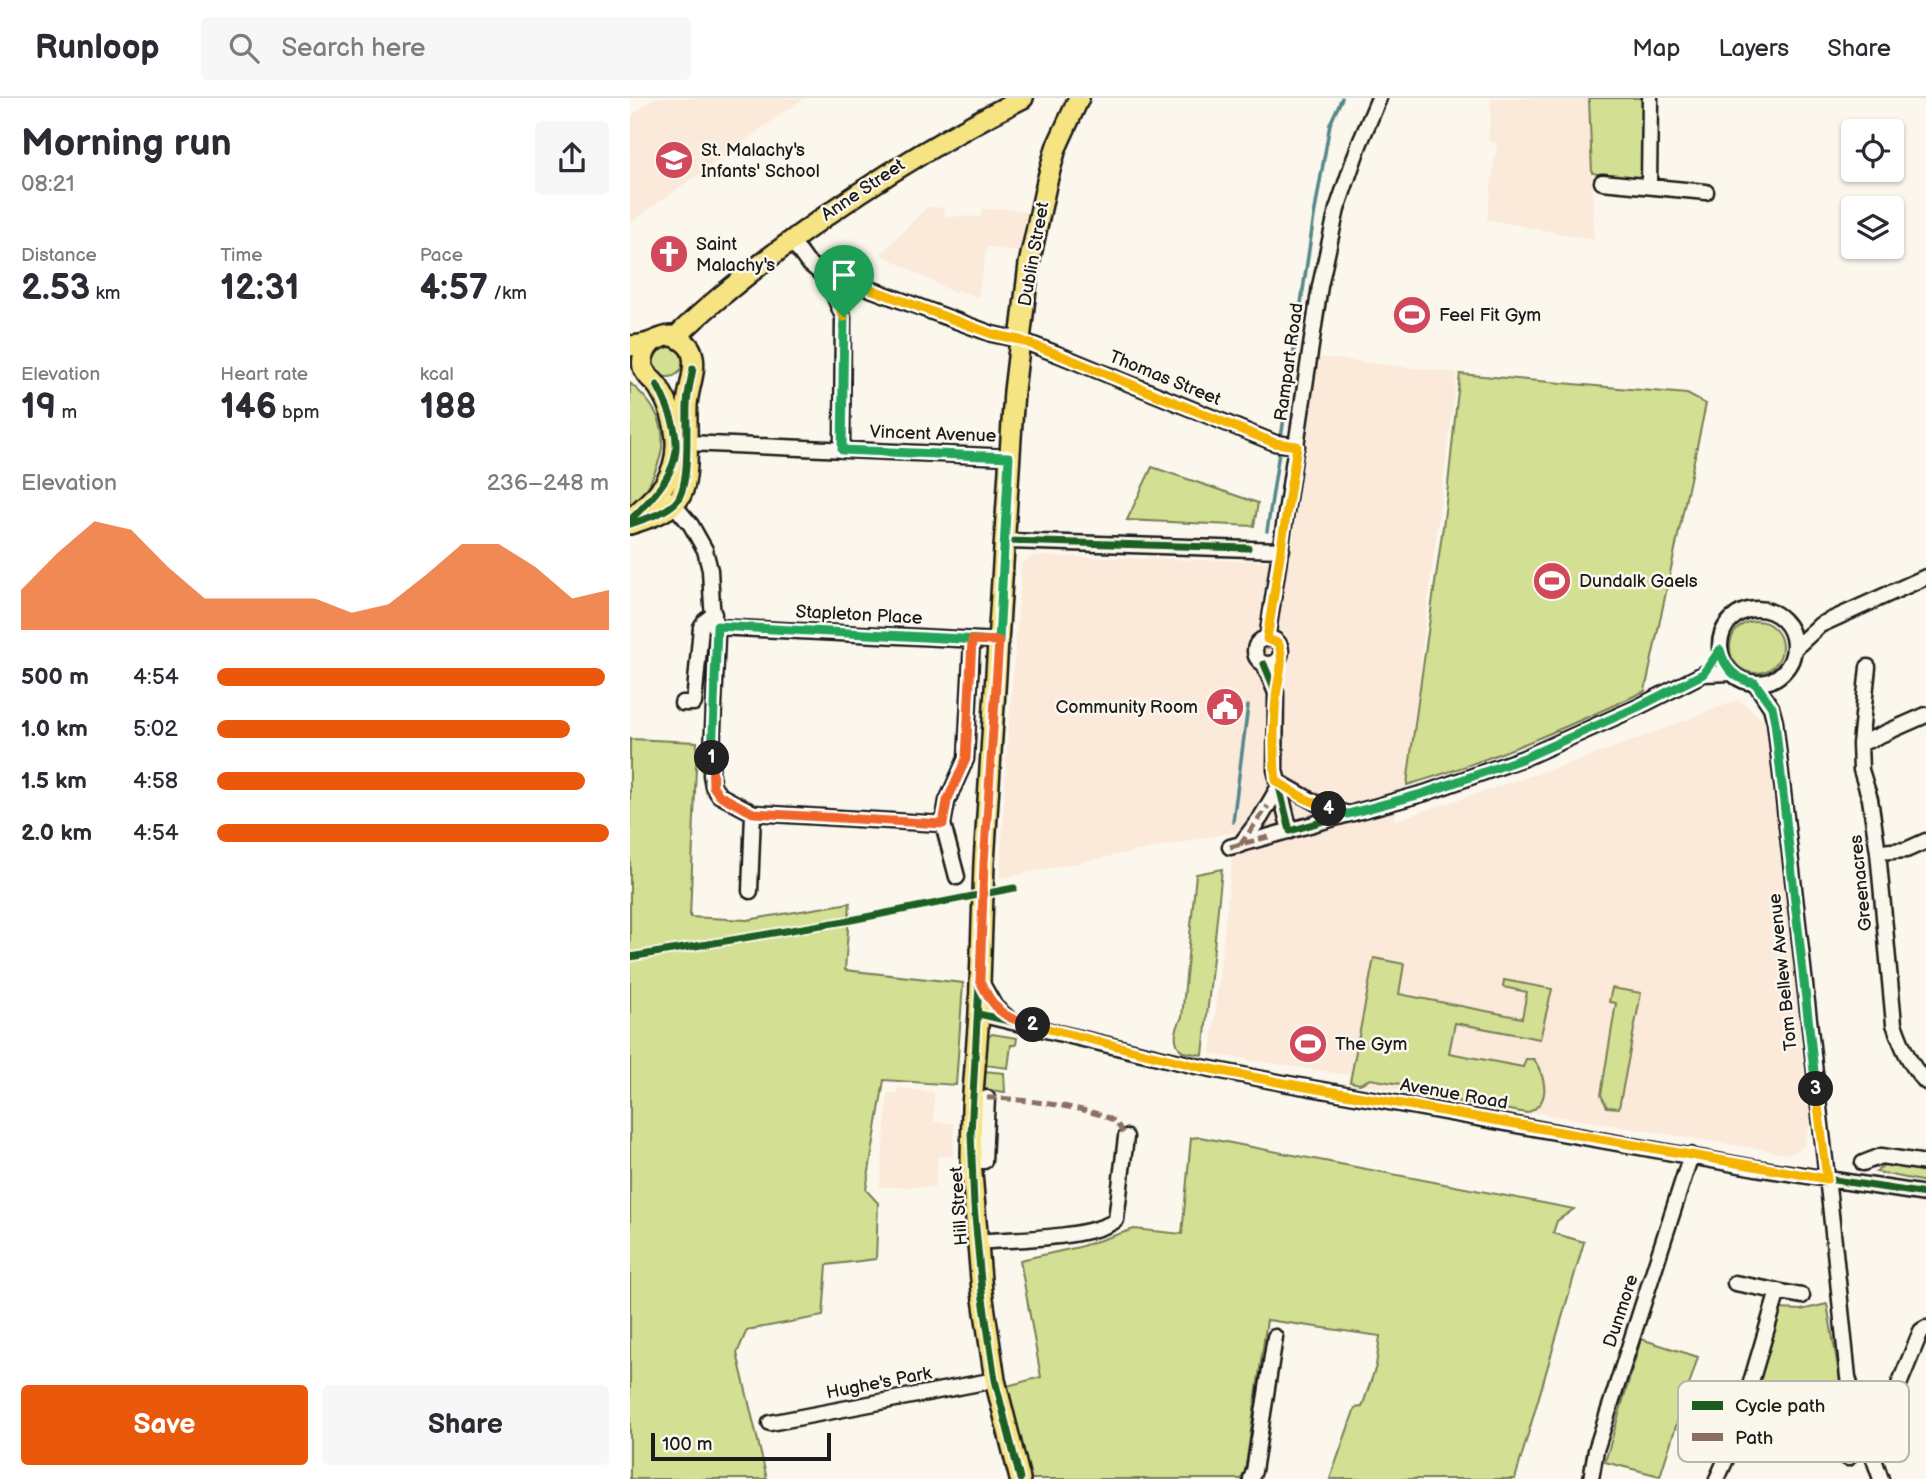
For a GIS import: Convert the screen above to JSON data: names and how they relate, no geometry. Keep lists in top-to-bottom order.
{
  "streets": {
    "main road": ["Anne Street", "Dublin Street", "Hill Street"],
    "street": [
      "Rampart Road",
      "Thomas Street",
      "Vincent Avenue",
      "Stapleton Place",
      "Greenacres",
      "Tom Bellew Avenue",
      "Avenue Road",
      "Dunmore",
      "Hughe's Park"
    ]
  },
  "crossings": [
    ["Dublin Street", "Thomas Street"],
    ["Dublin Street", "Vincent Avenue"],
    ["Rampart Road", "Thomas Street"],
    ["Stapleton Place", "Hill Street"],
    ["Tom Bellew Avenue", "Avenue Road"],
    ["Avenue Road", "Hill Street"],
    ["Avenue Road", "Dunmore"],
    ["Hill Street", "Hughe's Park"]
  ],
  "places": {
    "school or university": ["St. Malachy's Infants' School"],
    "church": ["Saint Malachy's"],
    "sports": ["Feel Fit Gym", "Dundalk Gaels", "The Gym"],
    "public building": ["Community Room"]
  },
  "legend": ["Cycle path", "Path"],
  "scale_bar": "100 m",
  "page": {
    "header": "Runloop",
    "search": "Search here",
    "nav": ["Map", "Layers", "Share"],
    "heading": ["Morning run", "08:21"],
    "stats": [
      ["Distance", "2.53 km"],
      ["Time", "12:31"],
      ["Pace", "4:57 /km"],
      ["Elevation", "19 m"],
      ["Heart rate", "146 bpm"],
      ["kcal", "188"]
    ],
    "chart": ["Elevation", "236–248 m"],
    "list": [
      {
        "name": "500 m",
        "note": "4:54"
      },
      {
        "name": "1.0 km",
        "note": "5:02"
      },
      {
        "name": "1.5 km",
        "note": "4:58"
      },
      {
        "name": "2.0 km",
        "note": "4:54"
      }
    ],
    "pins": [
      "1",
      "4",
      "2",
      "3"
    ],
    "buttons": ["Save", "Share"],
    "scale": "100 m"
  }
}
